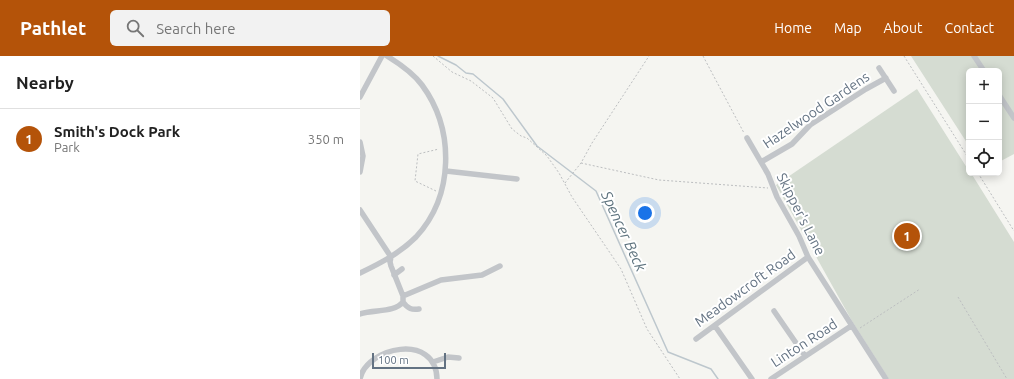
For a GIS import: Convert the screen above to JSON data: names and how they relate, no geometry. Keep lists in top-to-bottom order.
{
  "streets": {
    "street": [
      "Hazelwood Gardens",
      "Skipper's Lane",
      "Meadowcroft Road",
      "Linton Road"
    ]
  },
  "crossings": [
    ["Hazelwood Gardens", "Skipper's Lane"],
    ["Skipper's Lane", "Meadowcroft Road"],
    ["Skipper's Lane", "Linton Road"]
  ],
  "water": ["Spencer Beck"],
  "scale_bar": "100 m",
  "page": {
    "header": "Pathlet",
    "search": "Search here",
    "nav": [
      "Home",
      "Map",
      "About",
      "Contact"
    ],
    "heading": "Nearby",
    "map_buttons": ["+", "−"],
    "list": [
      {
        "mark": "1",
        "name": "Smith's Dock Park",
        "note": "Park",
        "value": "350 m"
      }
    ],
    "pins": "1",
    "scale": "100 m"
  }
}
